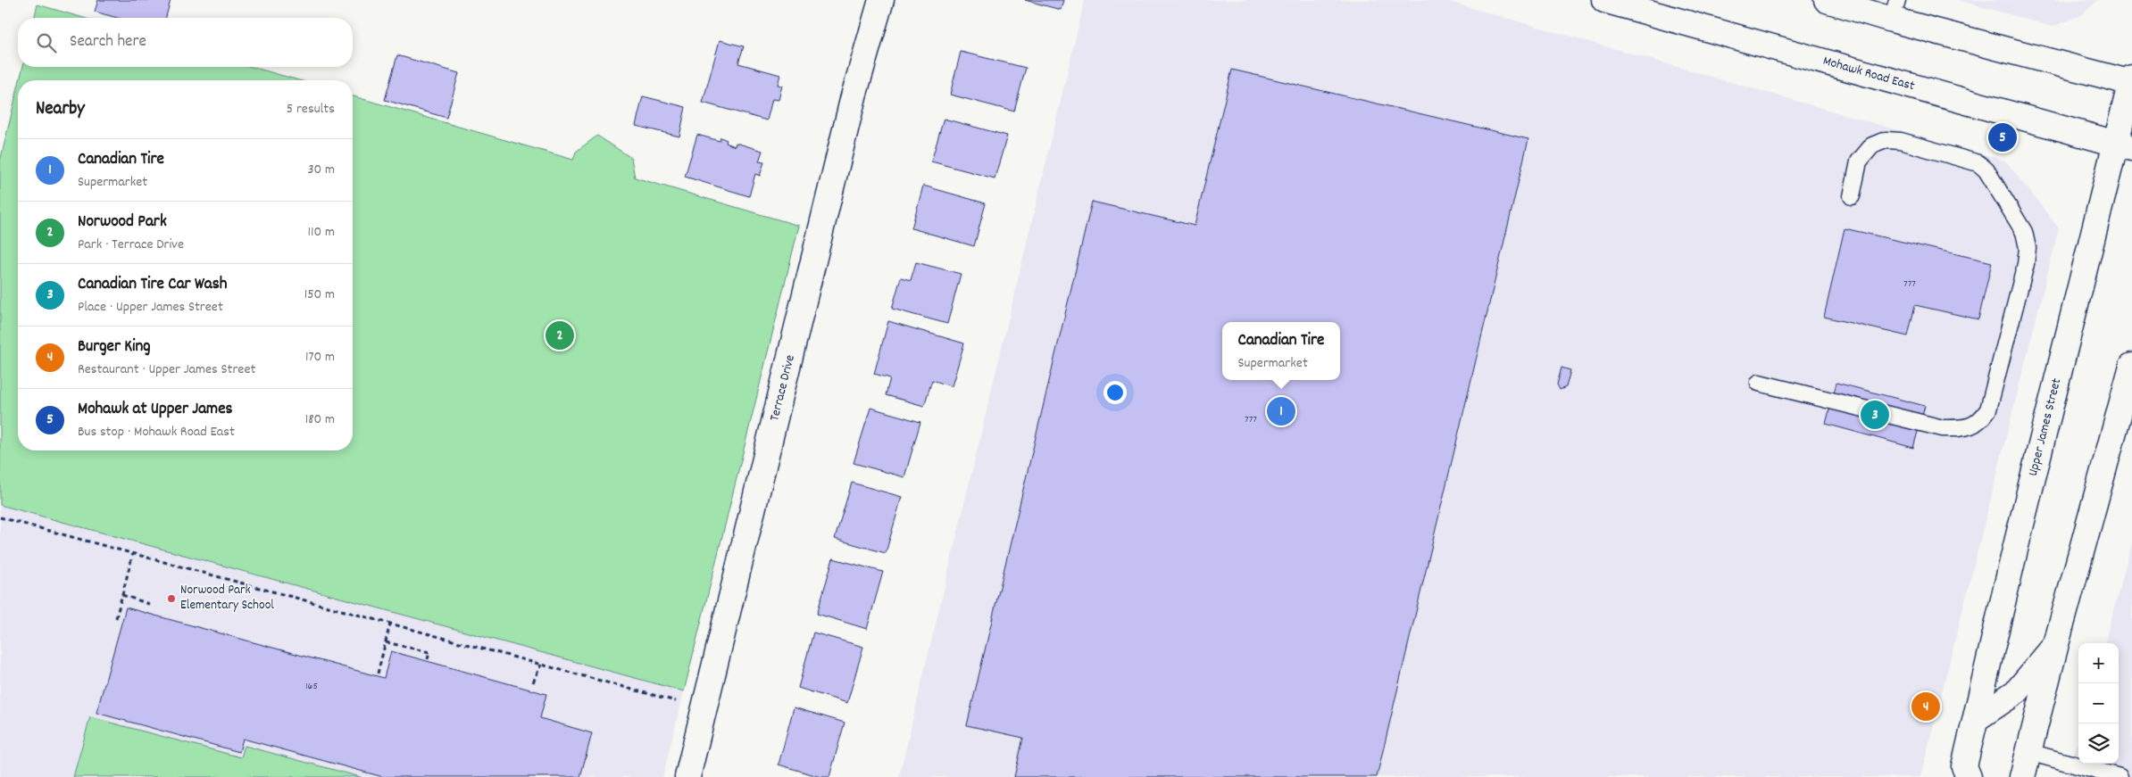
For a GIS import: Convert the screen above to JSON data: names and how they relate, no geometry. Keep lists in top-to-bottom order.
{
  "streets": {
    "main road": ["Mohawk Road East", "Terrace Drive", "Upper James Street"]
  },
  "crossings": [
    ["Mohawk Road East", "Upper James Street"]
  ],
  "places": ["Norwood Park Elementary School"],
  "house_numbers": ["777", "777", "165"],
  "page": {
    "search": "Search here",
    "heading": ["Nearby", "5 results"],
    "pins": [
      "5",
      "2",
      "1",
      "3",
      "4"
    ],
    "list": [
      {
        "mark": "1",
        "name": "Canadian Tire",
        "note": "Supermarket",
        "value": "30 m"
      },
      {
        "mark": "2",
        "name": "Norwood Park",
        "note": "Park · Terrace Drive",
        "value": "110 m"
      },
      {
        "mark": "3",
        "name": "Canadian Tire Car Wash",
        "note": "Place · Upper James Street",
        "value": "150 m"
      },
      {
        "mark": "4",
        "name": "Burger King",
        "note": "Restaurant · Upper James Street",
        "value": "170 m"
      },
      {
        "mark": "5",
        "name": "Mohawk at Upper James",
        "note": "Bus stop · Mohawk Road East",
        "value": "180 m"
      }
    ],
    "popup": ["Canadian Tire", "Supermarket"],
    "map_buttons": ["+", "−"]
  }
}
